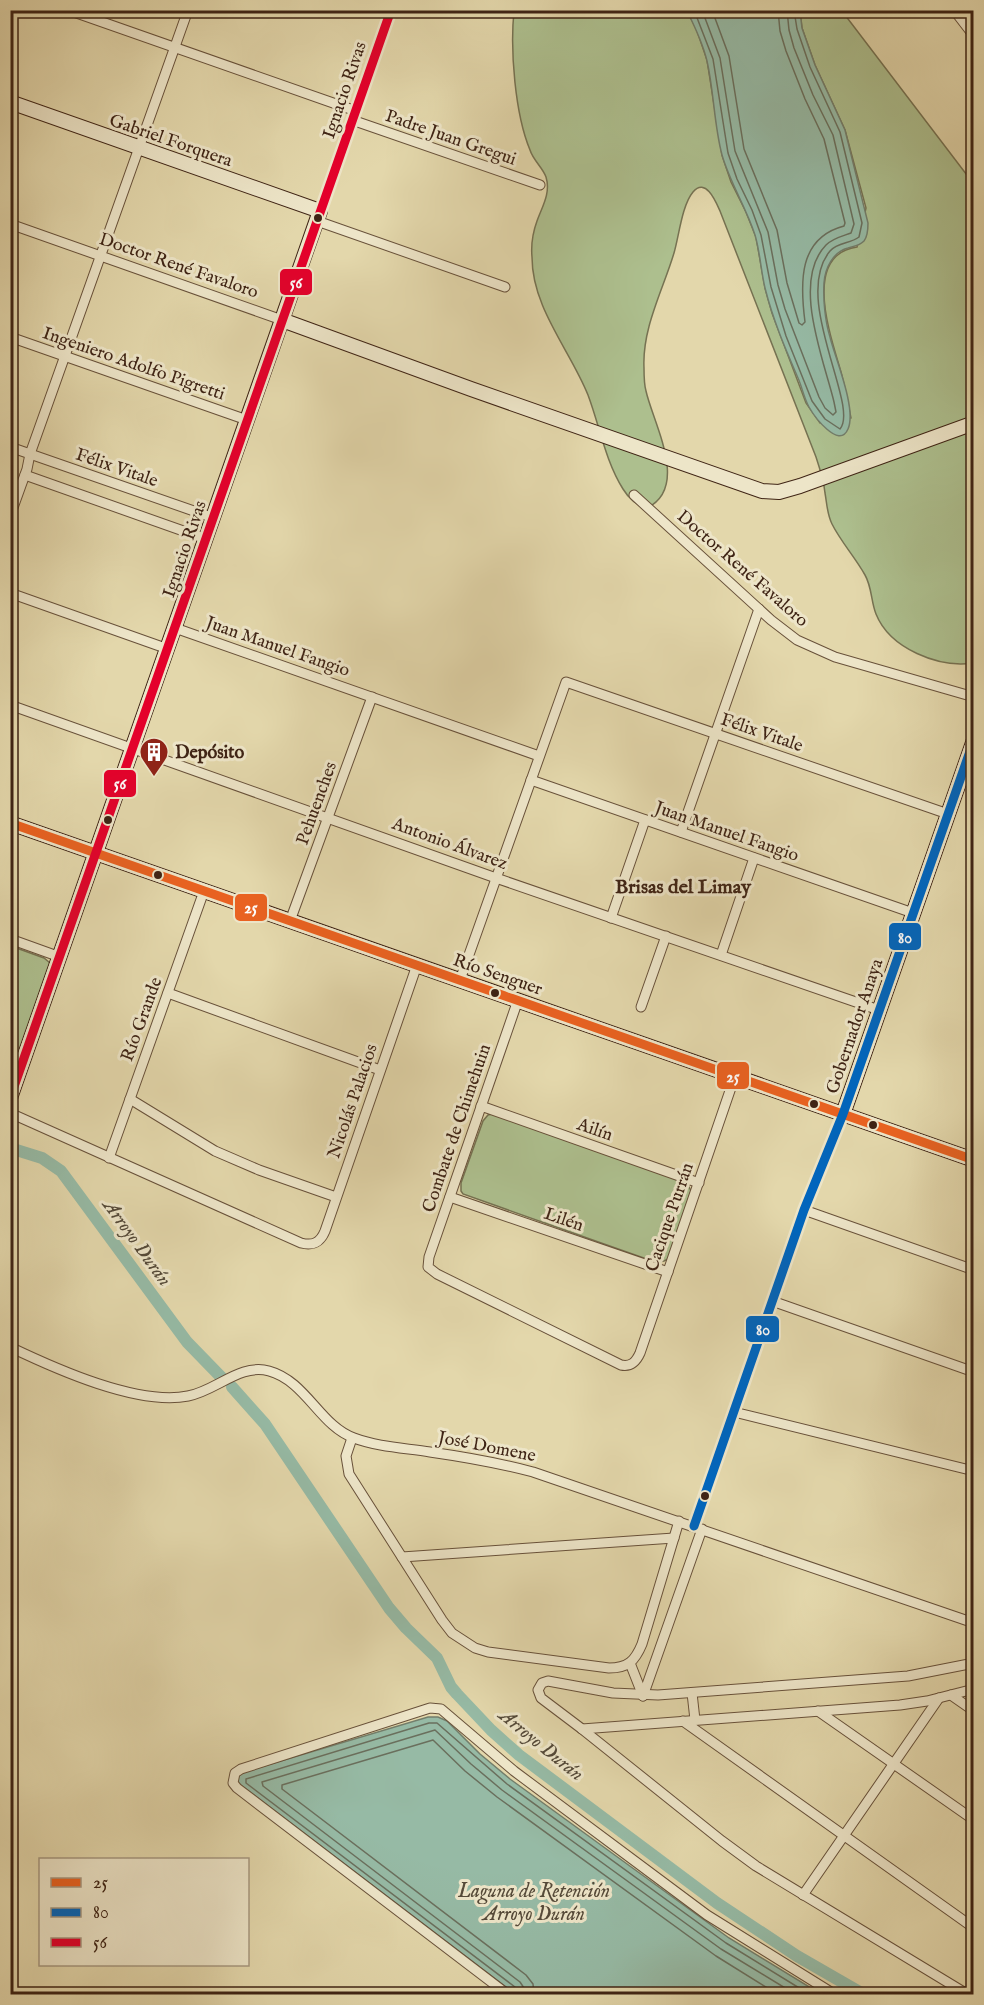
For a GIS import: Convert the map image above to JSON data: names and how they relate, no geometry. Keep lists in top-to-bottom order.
{
  "streets": {
    "street": [
      "Ignacio Rivas",
      "Padre Juan Gregui",
      "Gabriel Forquera",
      "Doctor René Favaloro",
      "Ingeniero Adolfo Pigretti",
      "Félix Vitale",
      "Juan Manuel Fangio",
      "Pehuenches",
      "Antonio Álvarez",
      "Río Senguer",
      "Río Grande",
      "Gobernador Anaya",
      "Nicolás Palacios",
      "Combate de Chimehuin",
      "Ailín",
      "Cacique Purrán",
      "Lilén",
      "José Domene"
    ]
  },
  "crossings": [
    ["Ignacio Rivas", "Padre Juan Gregui"],
    ["Ignacio Rivas", "Gabriel Forquera"],
    ["Ignacio Rivas", "Doctor René Favaloro"],
    ["Ignacio Rivas", "Ingeniero Adolfo Pigretti"],
    ["Ignacio Rivas", "Félix Vitale"],
    ["Ignacio Rivas", "Juan Manuel Fangio"],
    ["Ignacio Rivas", "Antonio Álvarez"],
    ["Ignacio Rivas", "Río Senguer"],
    ["Félix Vitale", "Juan Manuel Fangio"],
    ["Félix Vitale", "Gobernador Anaya"],
    ["Juan Manuel Fangio", "Pehuenches"],
    ["Juan Manuel Fangio", "Gobernador Anaya"],
    ["Pehuenches", "Antonio Álvarez"],
    ["Pehuenches", "Río Senguer"],
    ["Antonio Álvarez", "Gobernador Anaya"],
    ["Río Senguer", "Río Grande"],
    ["Río Senguer", "Gobernador Anaya"],
    ["Río Senguer", "Nicolás Palacios"],
    ["Río Senguer", "Combate de Chimehuin"],
    ["Río Senguer", "Cacique Purrán"],
    ["Río Grande", "Nicolás Palacios"],
    ["Gobernador Anaya", "José Domene"],
    ["Combate de Chimehuin", "Ailín"],
    ["Combate de Chimehuin", "Cacique Purrán"],
    ["Combate de Chimehuin", "Lilén"],
    ["Ailín", "Cacique Purrán"],
    ["Cacique Purrán", "Lilén"]
  ],
  "districts": ["Brisas del Limay"],
  "water": ["Arroyo Durán", "Laguna de Retención Arroyo Durán"],
  "places": {
    "building": ["Depósito"]
  },
  "lines": ["transit line 56", "transit line 80", "transit line 25"],
  "legend": ["25", "80", "56"]
}
